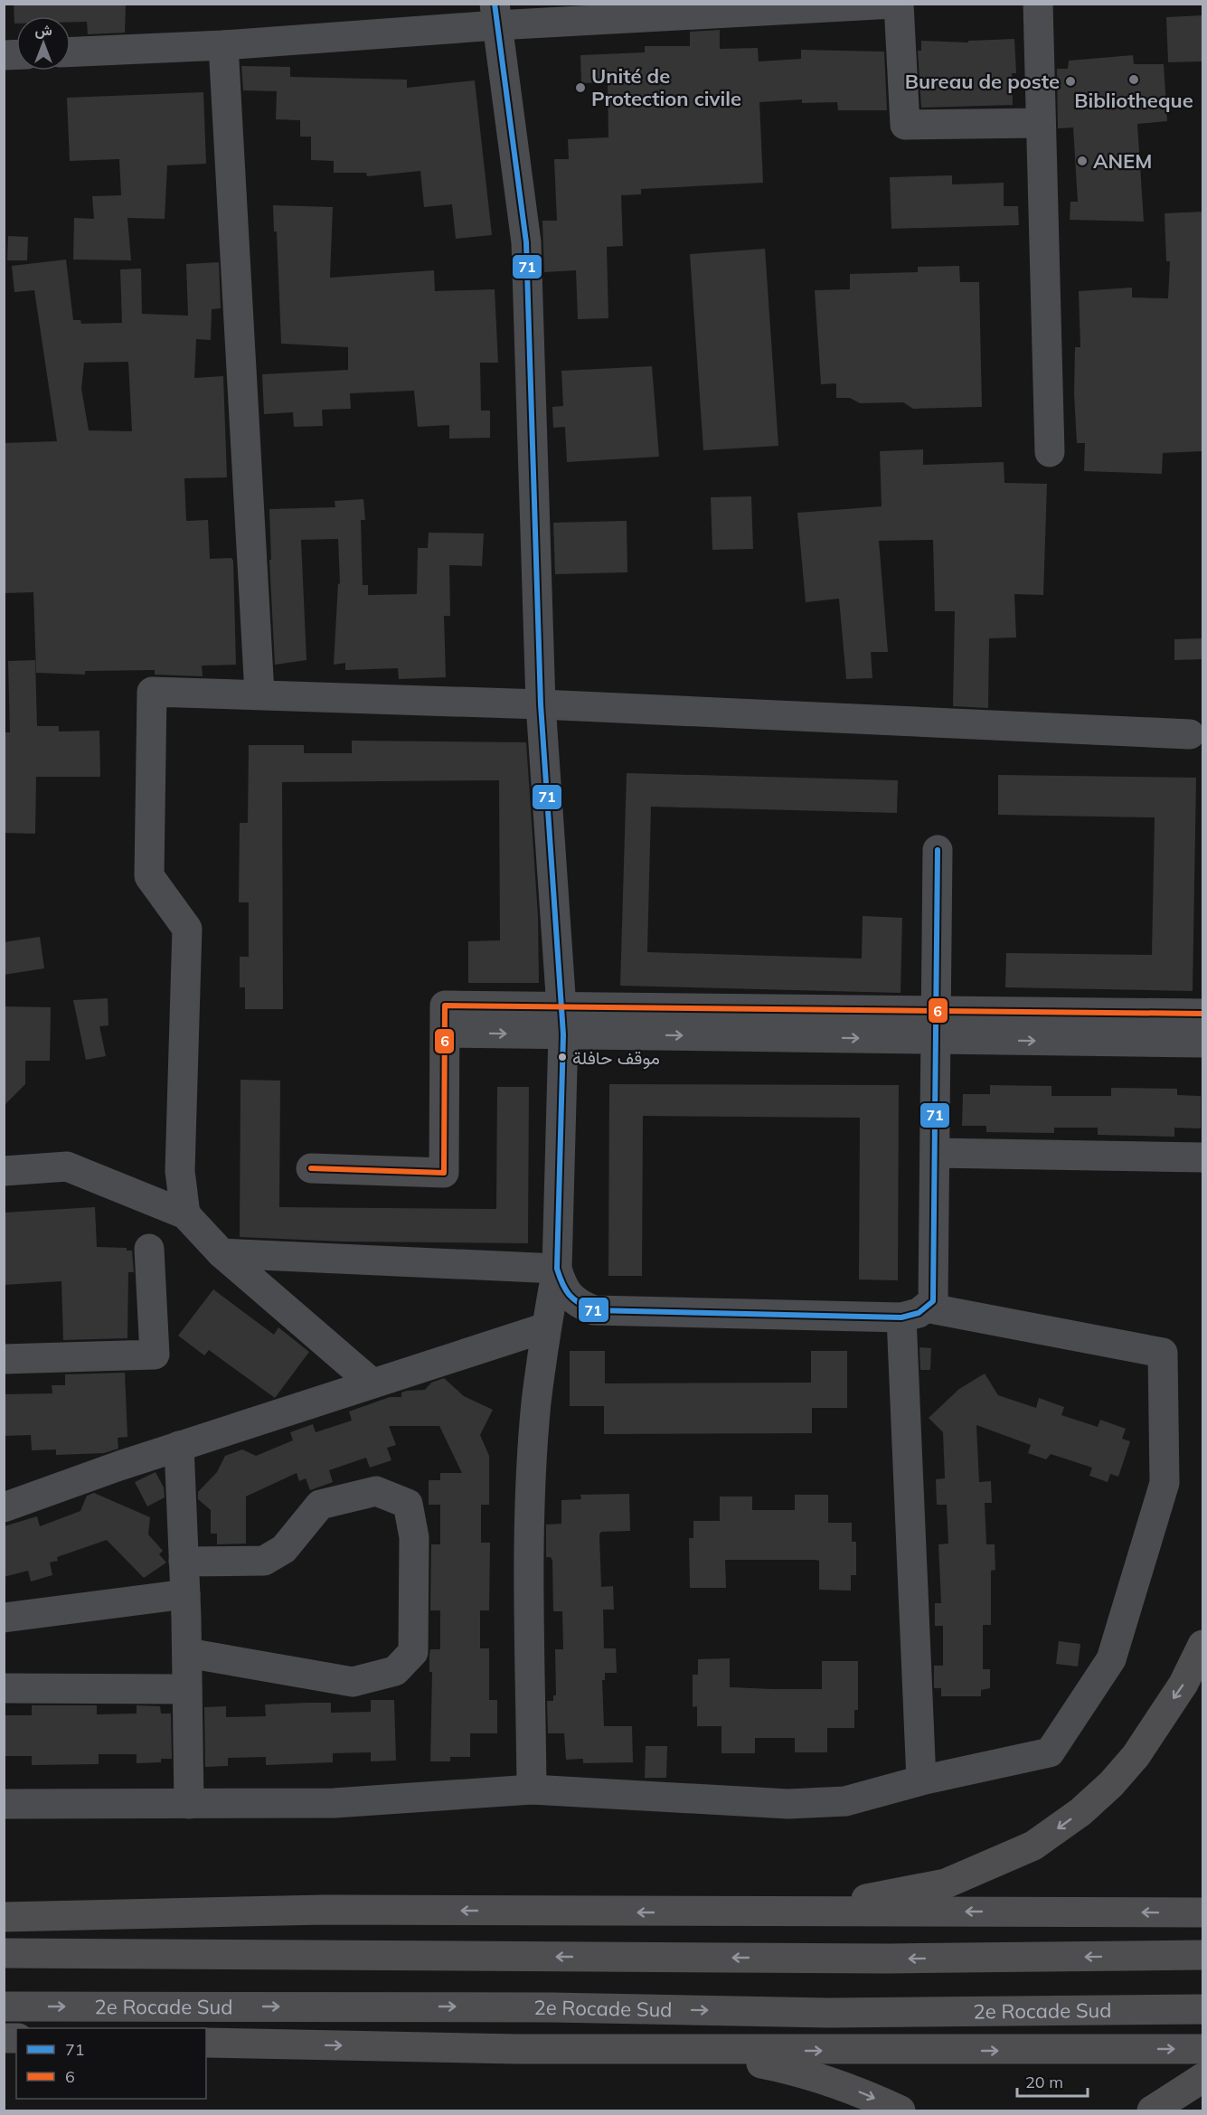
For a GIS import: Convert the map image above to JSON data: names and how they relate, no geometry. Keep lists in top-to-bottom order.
{
  "streets": {
    "highway": ["2e Rocade Sud"]
  },
  "places": [
    "Bibliotheque",
    "Bureau de poste",
    "Unité de Protection civile",
    "ANEM",
    "موقف حافلة"
  ],
  "lines": ["transit line 71", "transit line 6"],
  "legend": ["71", "6"],
  "scale_bar": "20 m",
  "north": "top"
}
